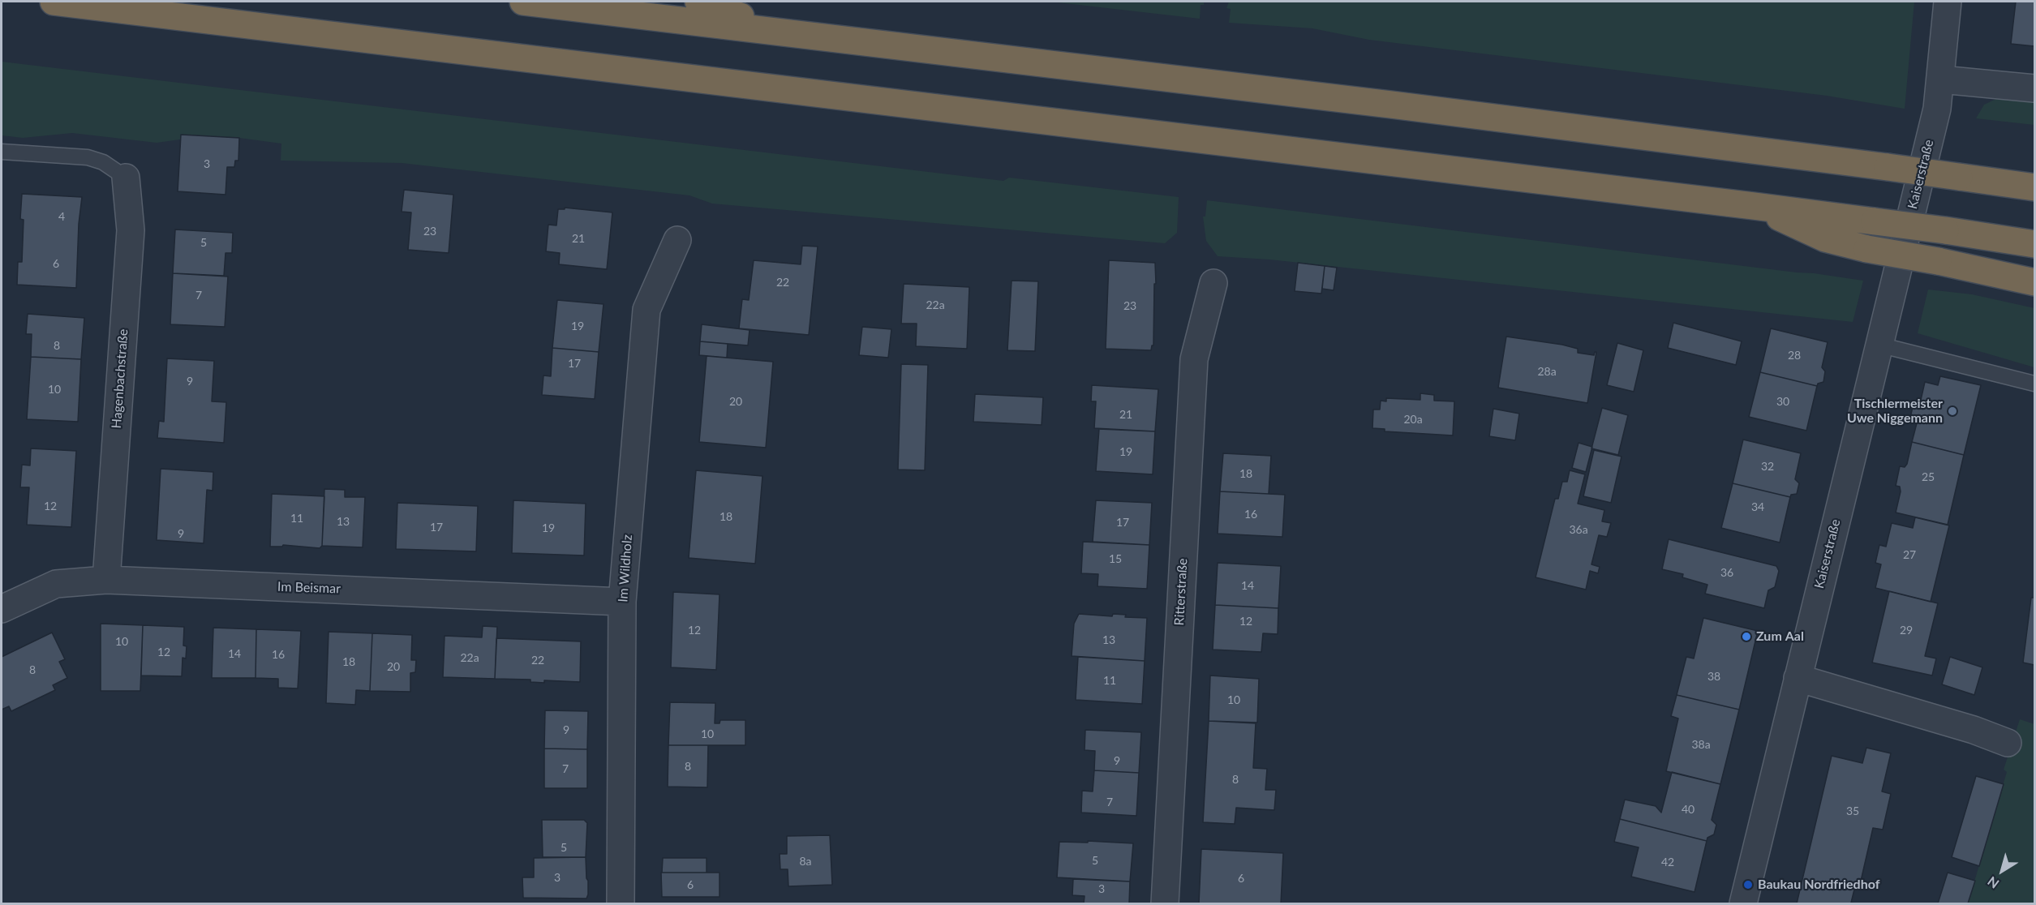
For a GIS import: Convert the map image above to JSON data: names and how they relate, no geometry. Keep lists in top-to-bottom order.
{
  "streets": {
    "street": [
      "Kaiserstraße",
      "Hagenbachstraße",
      "Im Wildholz",
      "Im Beismar",
      "Ritterstraße"
    ]
  },
  "crossings": [
    ["Hagenbachstraße", "Im Beismar"],
    ["Im Wildholz", "Im Beismar"]
  ],
  "places": ["Tischlermeister Uwe Niggemann", "Zum Aal", "Baukau Nordfriedhof"],
  "house_numbers": [
    "3",
    "4",
    "23",
    "21",
    "5",
    "6",
    "22",
    "7",
    "22a",
    "23",
    "19",
    "8",
    "28",
    "17",
    "28a",
    "9",
    "10",
    "20",
    "30",
    "21",
    "20a",
    "19",
    "32",
    "18",
    "25",
    "12",
    "34",
    "16",
    "18",
    "11",
    "13",
    "17",
    "17",
    "19",
    "36a",
    "9",
    "27",
    "15",
    "36",
    "14",
    "12",
    "12",
    "29",
    "13",
    "10",
    "12",
    "14",
    "16",
    "22a",
    "22",
    "18",
    "20",
    "8",
    "38",
    "11",
    "10",
    "9",
    "10",
    "38a",
    "9",
    "8",
    "7",
    "8",
    "7",
    "40",
    "35",
    "5",
    "5",
    "8a",
    "42",
    "3",
    "6",
    "6",
    "3"
  ],
  "north": "bottom left"
}
